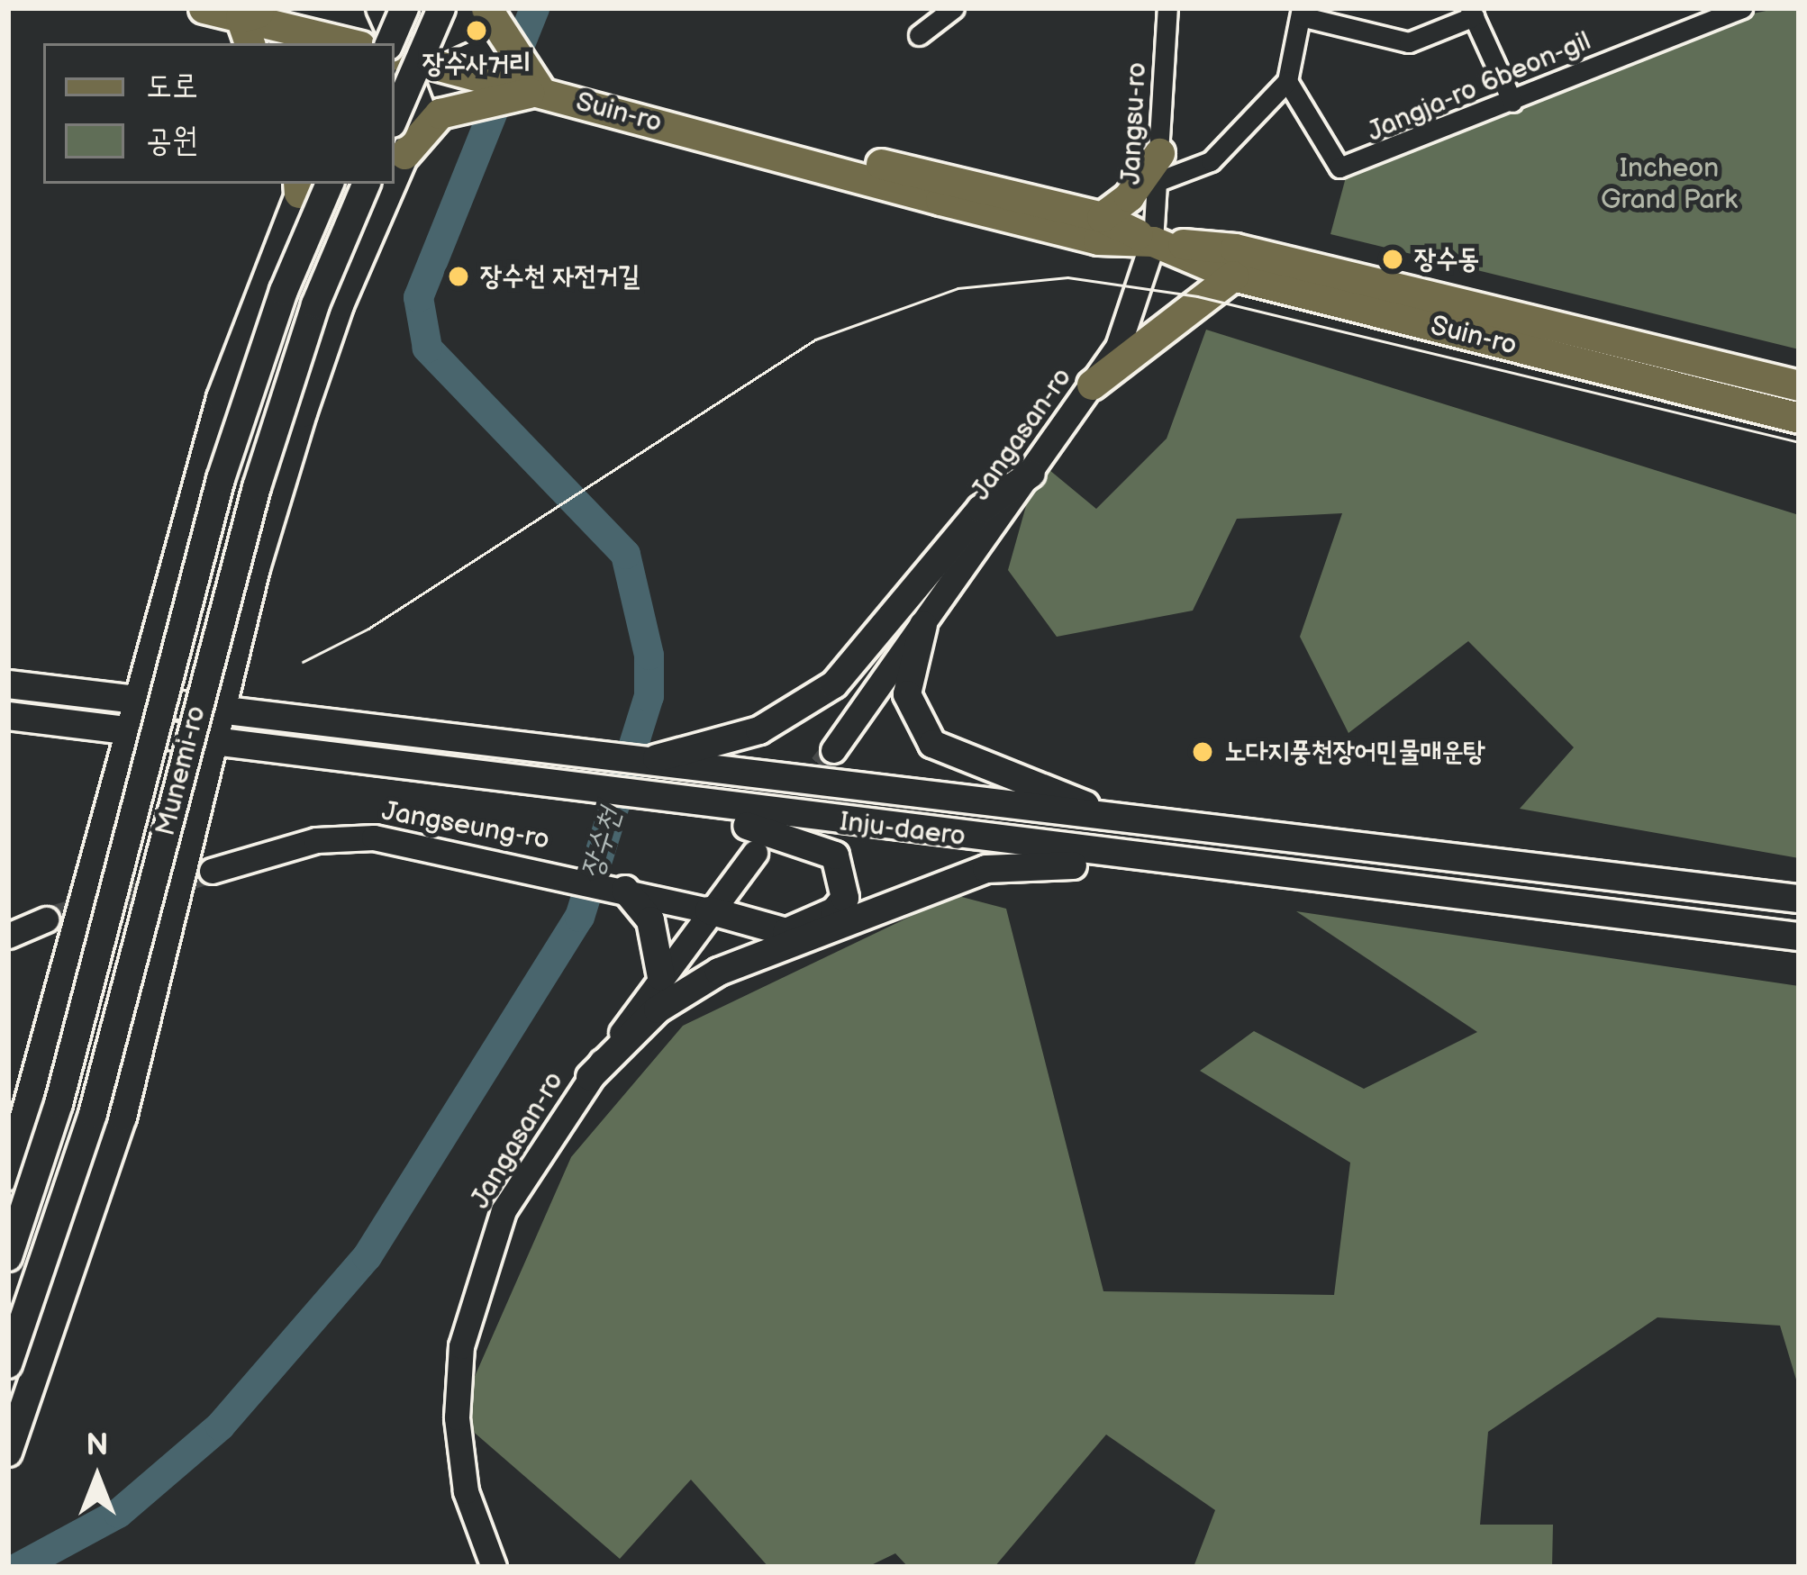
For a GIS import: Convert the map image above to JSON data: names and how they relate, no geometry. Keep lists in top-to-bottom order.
{
  "streets": {
    "main road": ["Suin-ro", "Munemi-ro", "Inju-daero"],
    "street": [
      "Jangja-ro 6beon-gil",
      "Jangsu-ro",
      "Jangasan-ro",
      "Jangseung-ro"
    ]
  },
  "crossings": [
    ["Suin-ro", "Jangsu-ro"],
    ["Suin-ro", "Jangasan-ro"],
    ["Jangsu-ro", "Jangasan-ro"],
    ["Jangasan-ro", "Jangseung-ro"]
  ],
  "water": ["장수천"],
  "parks": ["Incheon Grand Park"],
  "places": [
    "장수사거리",
    "장수동",
    "장수천 자전거길",
    "노다지풍천장어민물매운탕"
  ],
  "legend": ["도로", "공원"],
  "north": "top"
}
